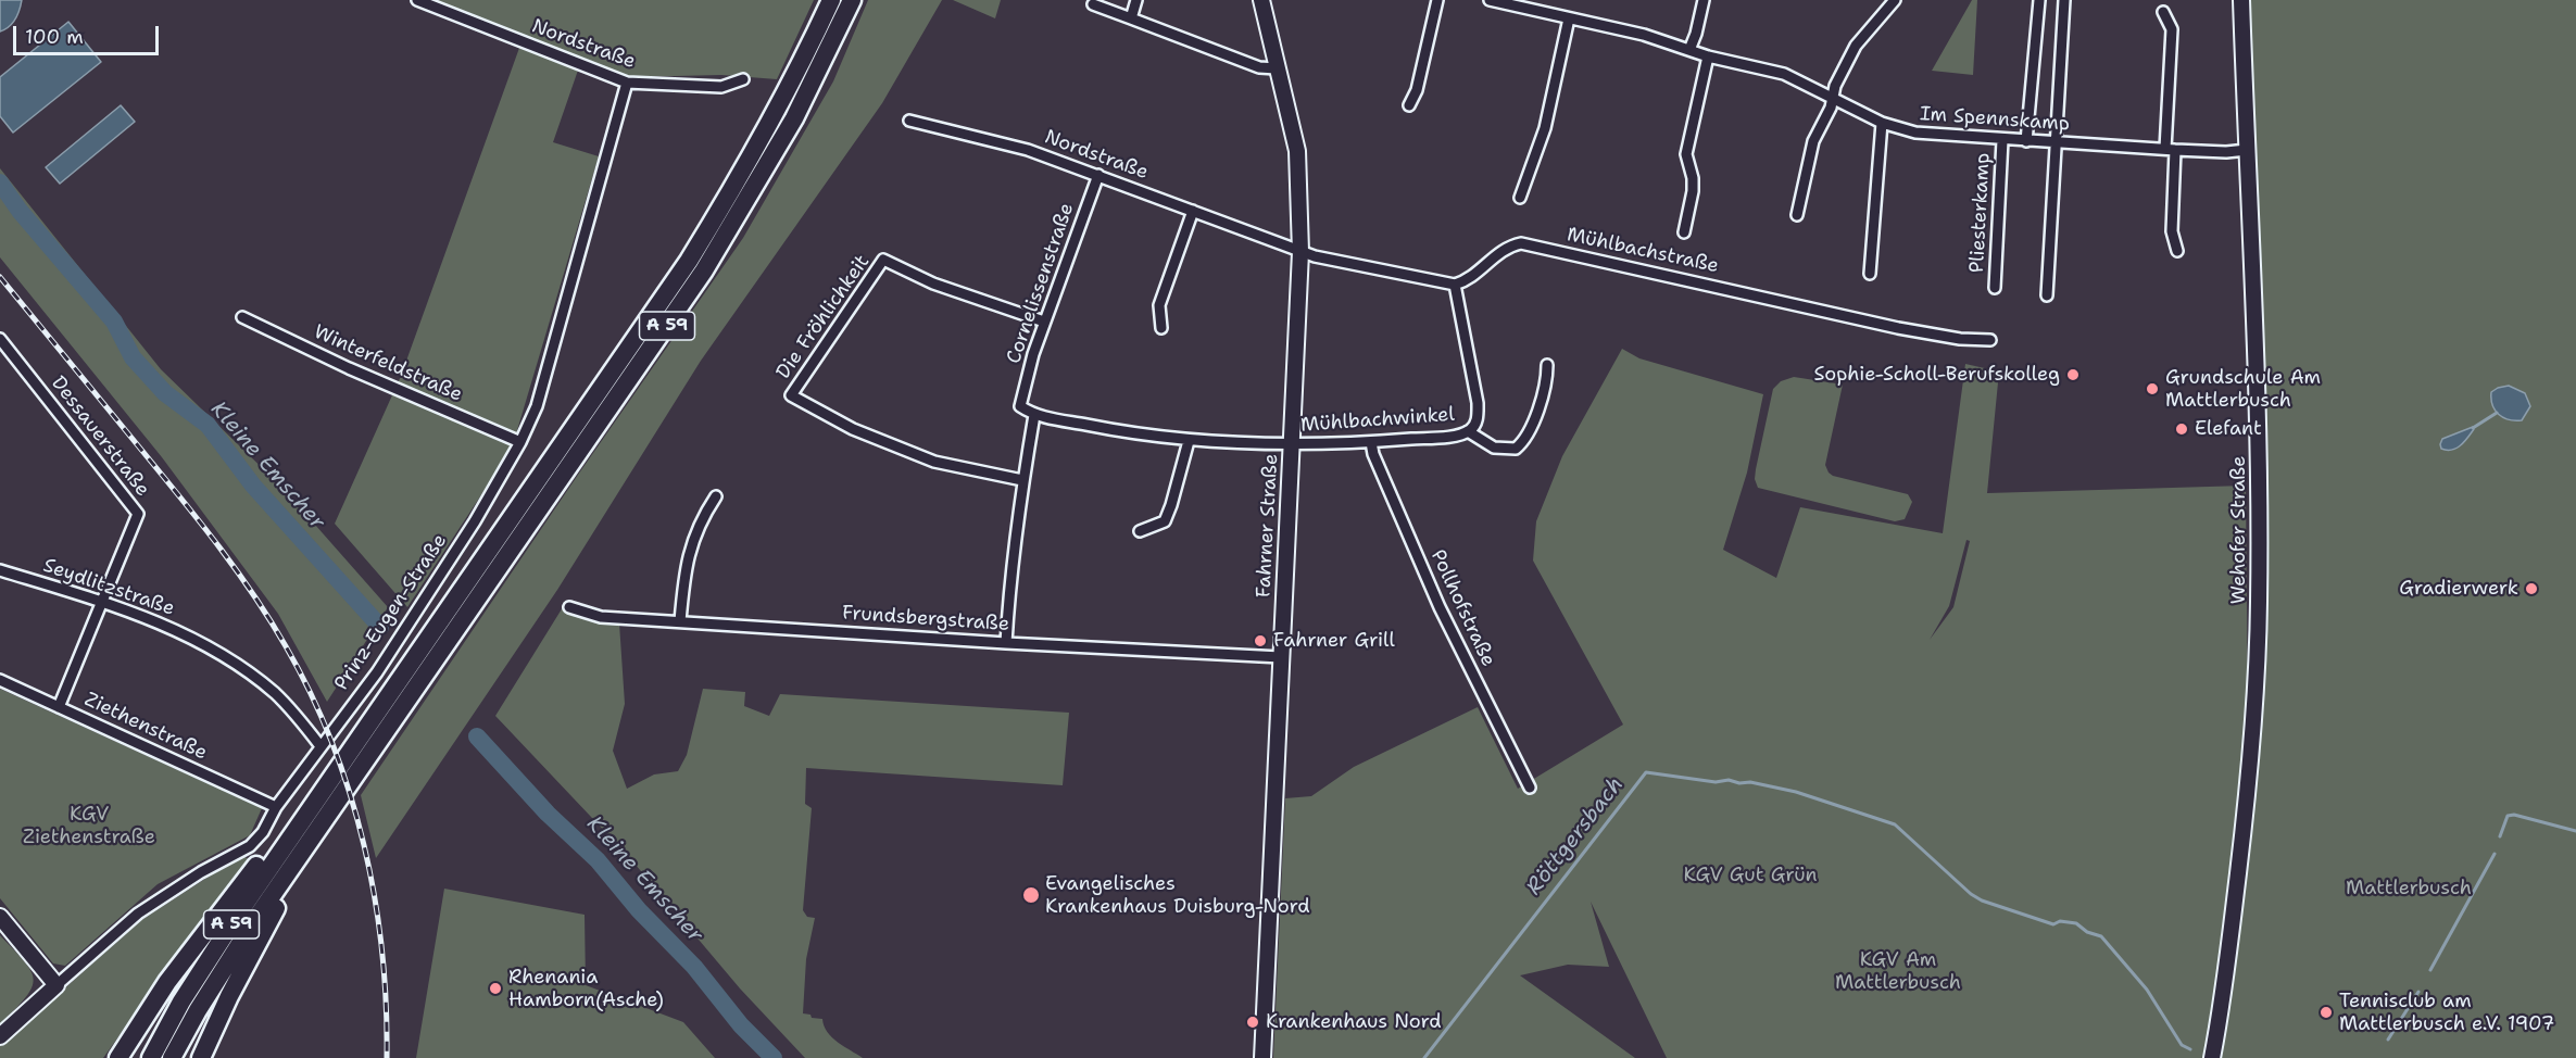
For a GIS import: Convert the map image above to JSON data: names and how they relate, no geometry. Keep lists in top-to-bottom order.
{
  "streets": {
    "highway": ["A 59"],
    "street": [
      "Nordstraße",
      "Im Spennskamp",
      "Pliesterkamp",
      "Mühlbachstraße",
      "Cornelissenstraße",
      "Die Fröhlichkeit",
      "Winterfeldstraße",
      "Mühlbachwinkel",
      "Dessauerstraße",
      "Fahrner Straße",
      "Wehofer Straße",
      "Seydlitzstraße",
      "Pollhofstraße",
      "Prinz-Eugen-Straße",
      "Frundsbergstraße",
      "Ziethenstraße"
    ]
  },
  "crossings": [
    ["Nordstraße", "Cornelissenstraße"],
    ["Nordstraße", "Fahrner Straße"],
    ["Nordstraße", "Prinz-Eugen-Straße"],
    ["Im Spennskamp", "Pliesterkamp"],
    ["Im Spennskamp", "Wehofer Straße"],
    ["Mühlbachstraße", "Mühlbachwinkel"],
    ["Cornelissenstraße", "Die Fröhlichkeit"],
    ["Cornelissenstraße", "Mühlbachwinkel"],
    ["Winterfeldstraße", "Prinz-Eugen-Straße"],
    ["Mühlbachwinkel", "Fahrner Straße"],
    ["Mühlbachwinkel", "Pollhofstraße"],
    ["Dessauerstraße", "Seydlitzstraße"],
    ["Fahrner Straße", "Frundsbergstraße"],
    ["Seydlitzstraße", "Prinz-Eugen-Straße"],
    ["Prinz-Eugen-Straße", "Ziethenstraße"]
  ],
  "water": ["Kleine Emscher", "Röttgersbach"],
  "parks": [
    "KGV Ziethenstraße",
    "KGV Gut Grün",
    "Mattlerbusch",
    "KGV Am Mattlerbusch"
  ],
  "places": [
    "Sophie-Scholl-Berufskolleg",
    "Grundschule Am Mattlerbusch",
    "Elefant",
    "Gradierwerk",
    "Fahrner Grill",
    "Evangelisches Krankenhaus Duisburg-Nord",
    "Rhenania Hamborn(Asche)",
    "Tennisclub am Mattlerbusch e.V. 1907",
    "Krankenhaus Nord"
  ],
  "scale_bar": "100 m"
}
